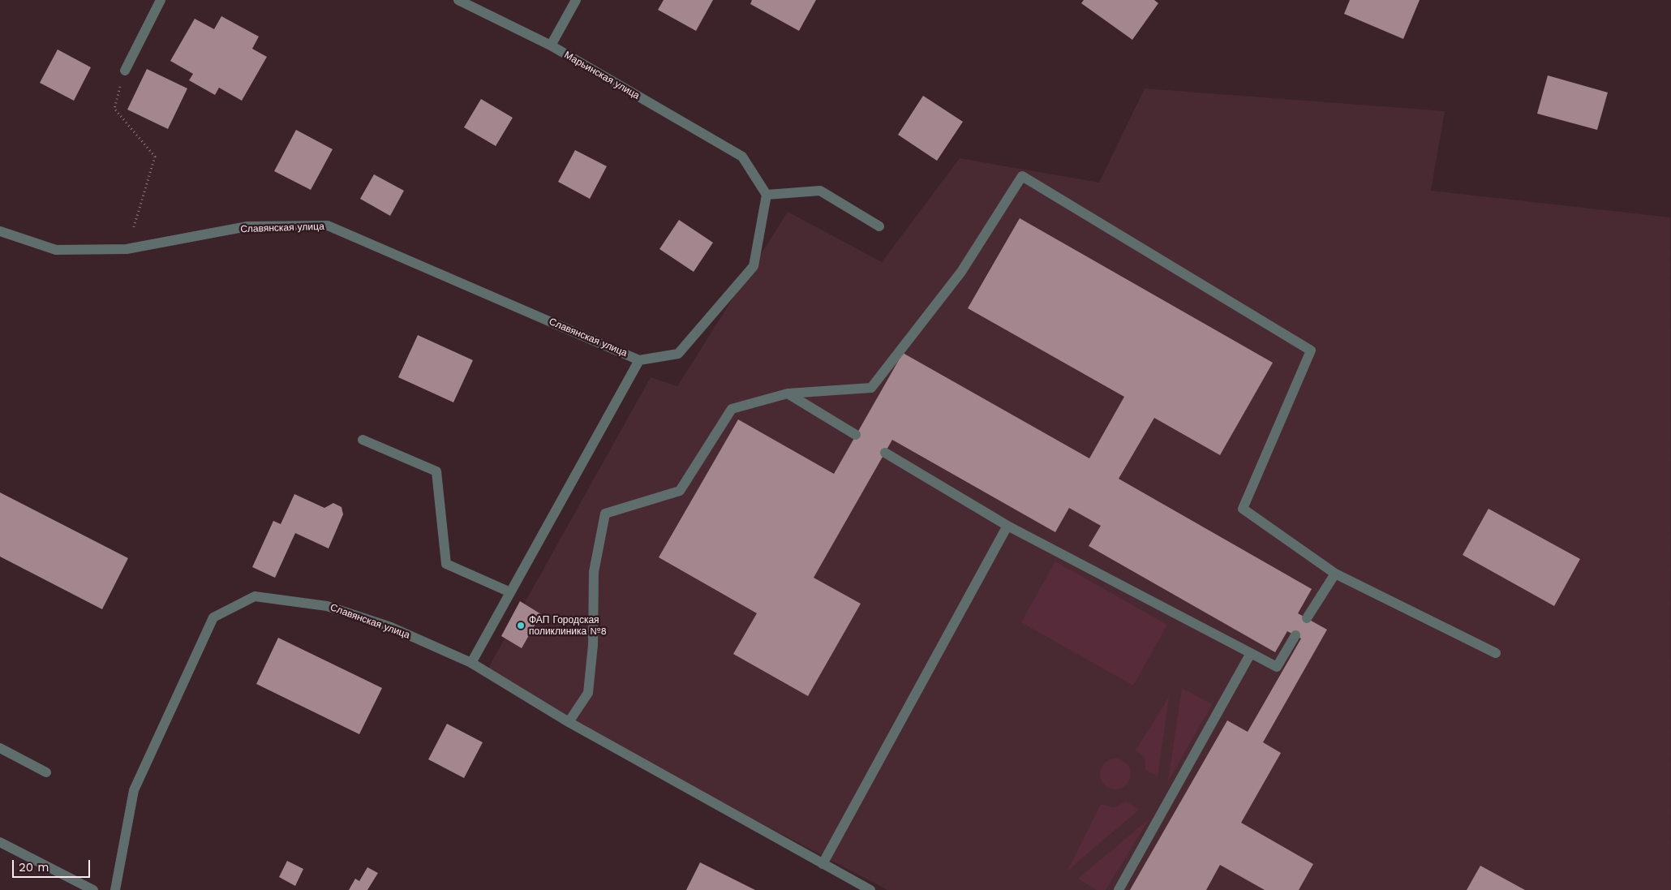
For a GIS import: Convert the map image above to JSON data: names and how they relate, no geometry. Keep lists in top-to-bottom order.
{
  "streets": {
    "street": ["Марьинская улица", "Славянская улица"]
  },
  "crossings": [
    ["Марьинская улица", "Славянская улица"]
  ],
  "places": ["ФАП Городская поликлиника №8"],
  "scale_bar": "20 m"
}
